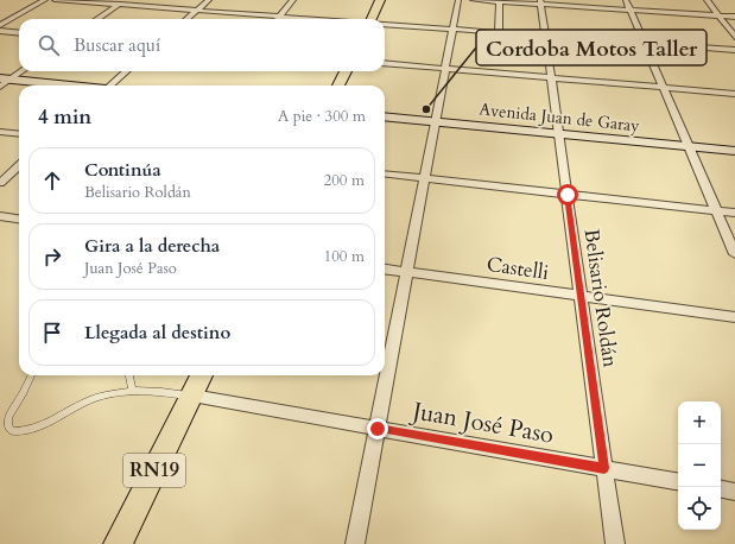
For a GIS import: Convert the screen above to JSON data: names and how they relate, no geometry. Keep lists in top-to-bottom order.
{
  "streets": {
    "main road": ["RN19"],
    "street": [
      "Avenida Juan de Garay",
      "Castelli",
      "Belisario Roldán",
      "Juan José Paso"
    ]
  },
  "crossings": [
    ["Avenida Juan de Garay", "Belisario Roldán"],
    ["Castelli", "Belisario Roldán"],
    ["Belisario Roldán", "Juan José Paso"],
    ["Juan José Paso", "RN19"]
  ],
  "places": ["Cordoba Motos Taller"],
  "page": {
    "search": "Buscar aquí",
    "heading": ["4 min", "A pie · 300 m"],
    "list": [
      ["Continúa", "Belisario Roldán", "200 m"],
      ["Gira a la derecha", "Juan José Paso", "100 m"],
      "Llegada al destino"
    ],
    "map_buttons": ["+", "−"]
  }
}
